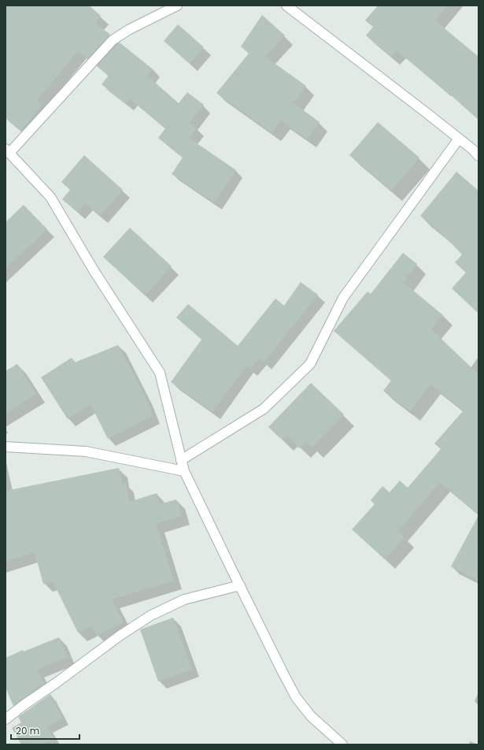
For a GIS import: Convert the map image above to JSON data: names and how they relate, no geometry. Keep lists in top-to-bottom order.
{
  "scale_bar": "20 m"
}
